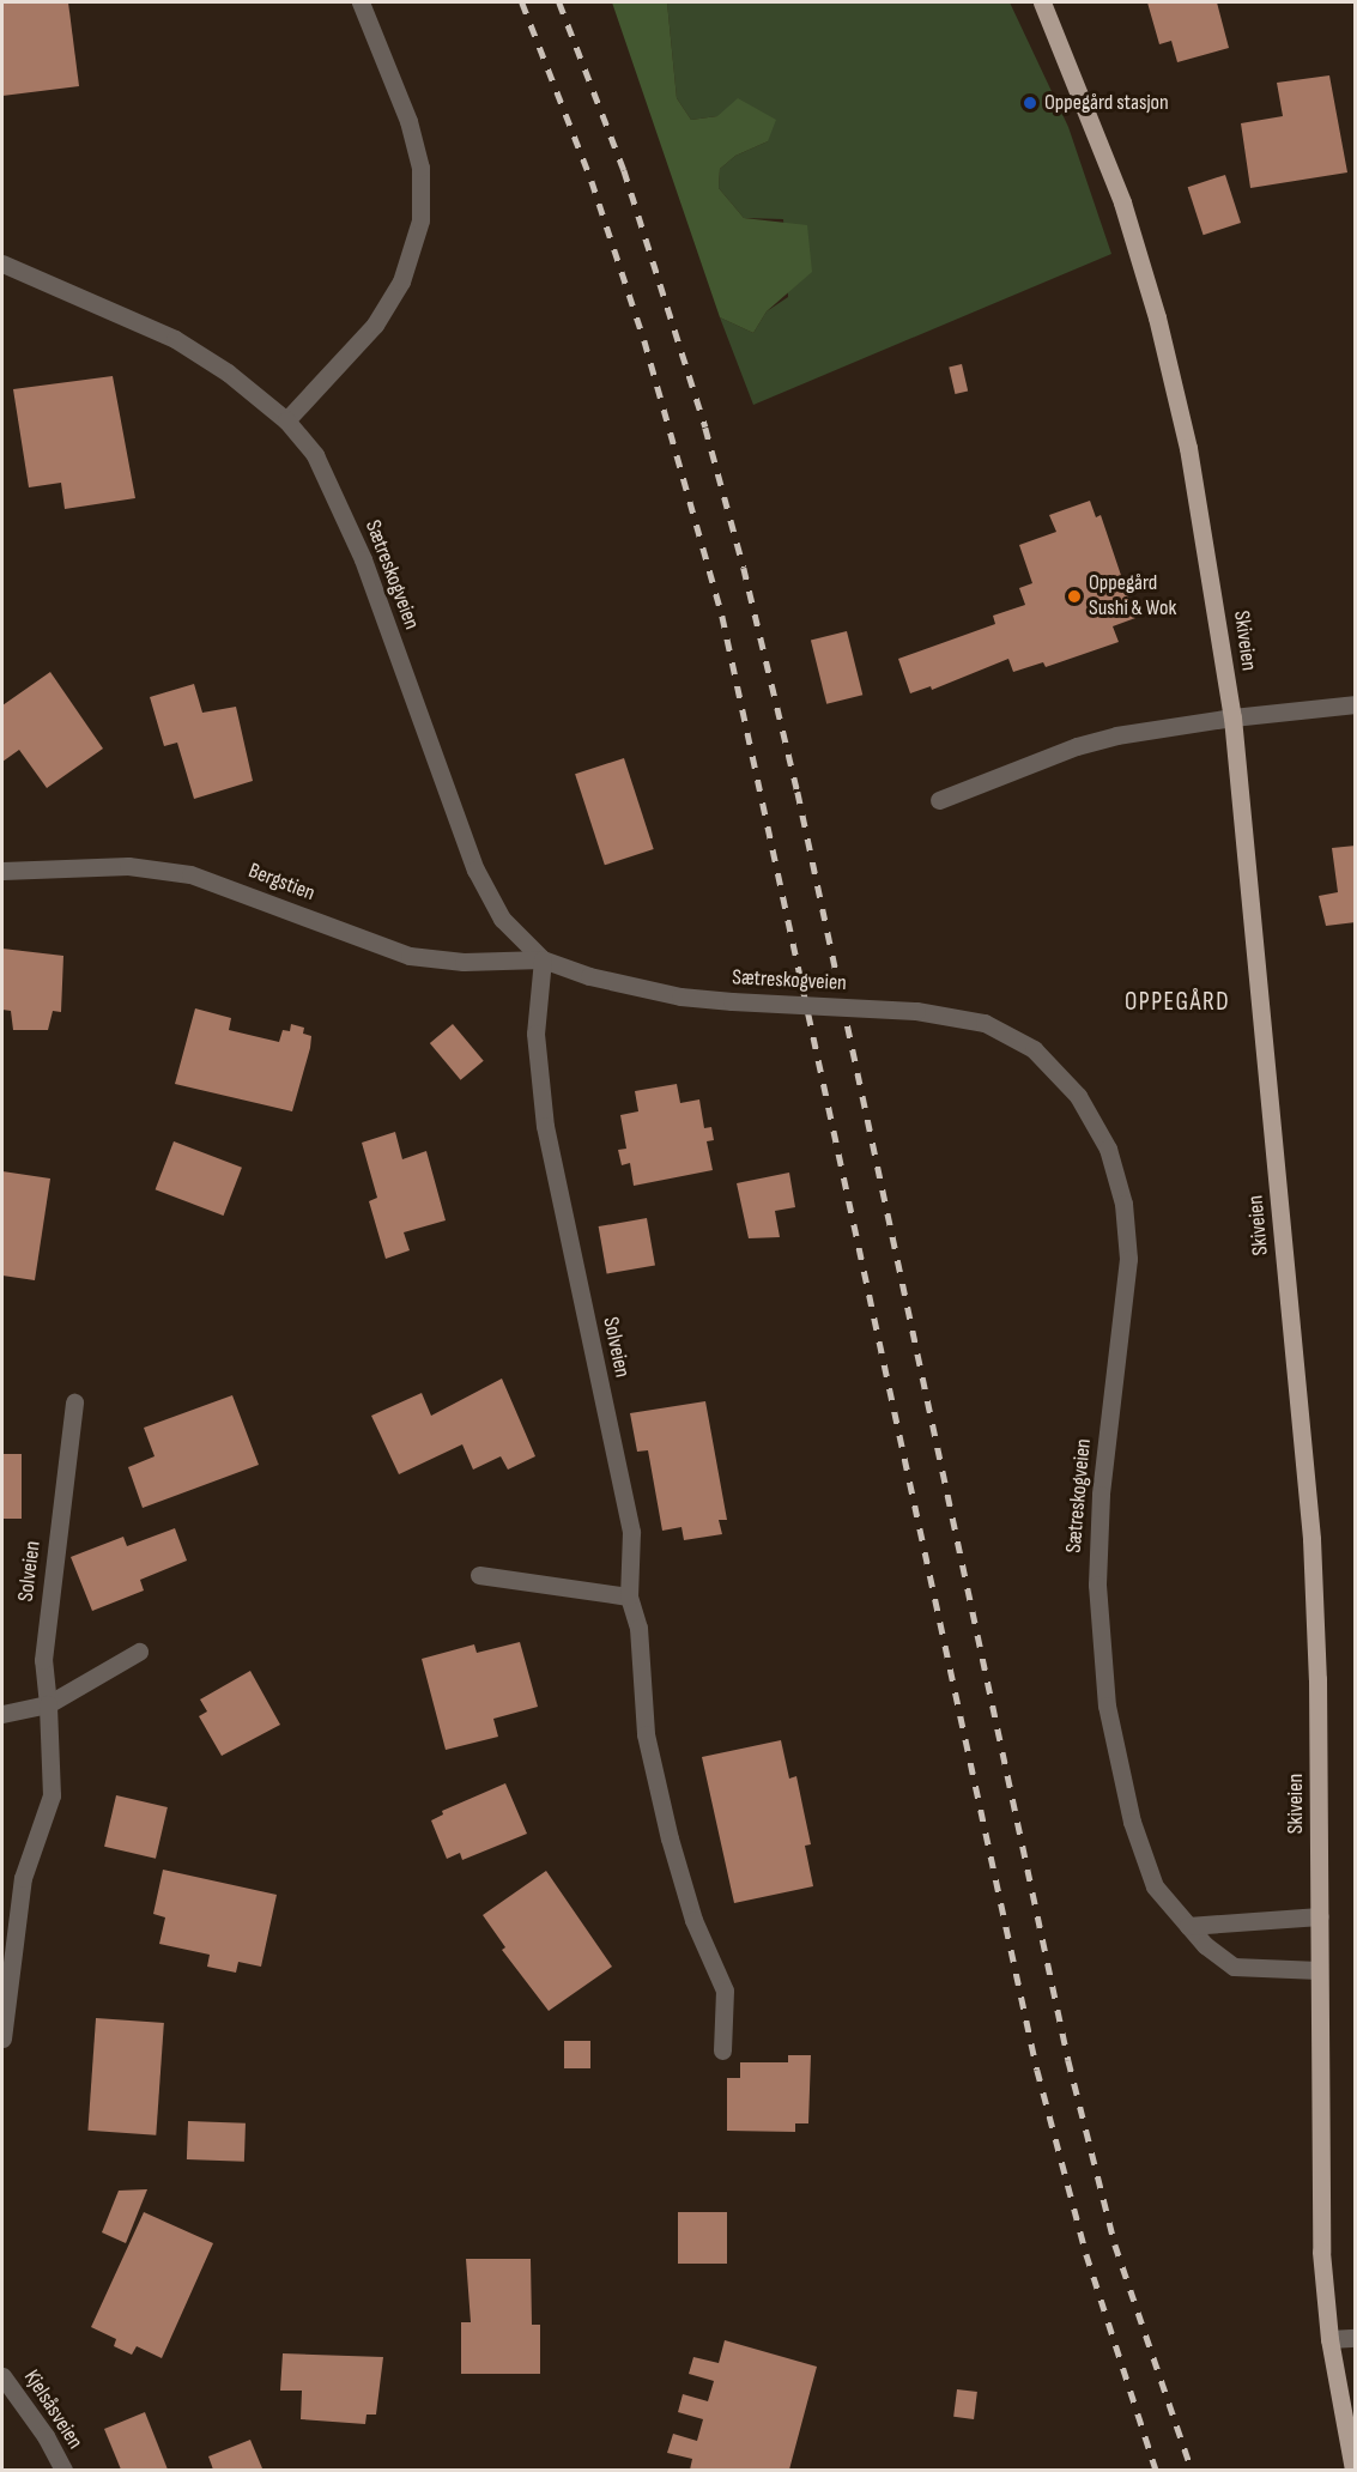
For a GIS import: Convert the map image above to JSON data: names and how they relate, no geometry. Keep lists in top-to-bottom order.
{
  "streets": {
    "main road": ["Skiveien"],
    "street": [
      "Sætreskogveien",
      "Bergstien",
      "Solveien",
      "Kjelsåsveien"
    ]
  },
  "crossings": [
    ["Sætreskogveien", "Skiveien"],
    ["Sætreskogveien", "Bergstien"],
    ["Sætreskogveien", "Solveien"],
    ["Bergstien", "Solveien"]
  ],
  "districts": ["OPPEGÅRD"],
  "places": ["Oppegård stasjon", "Oppegård Sushi & Wok"]
}
